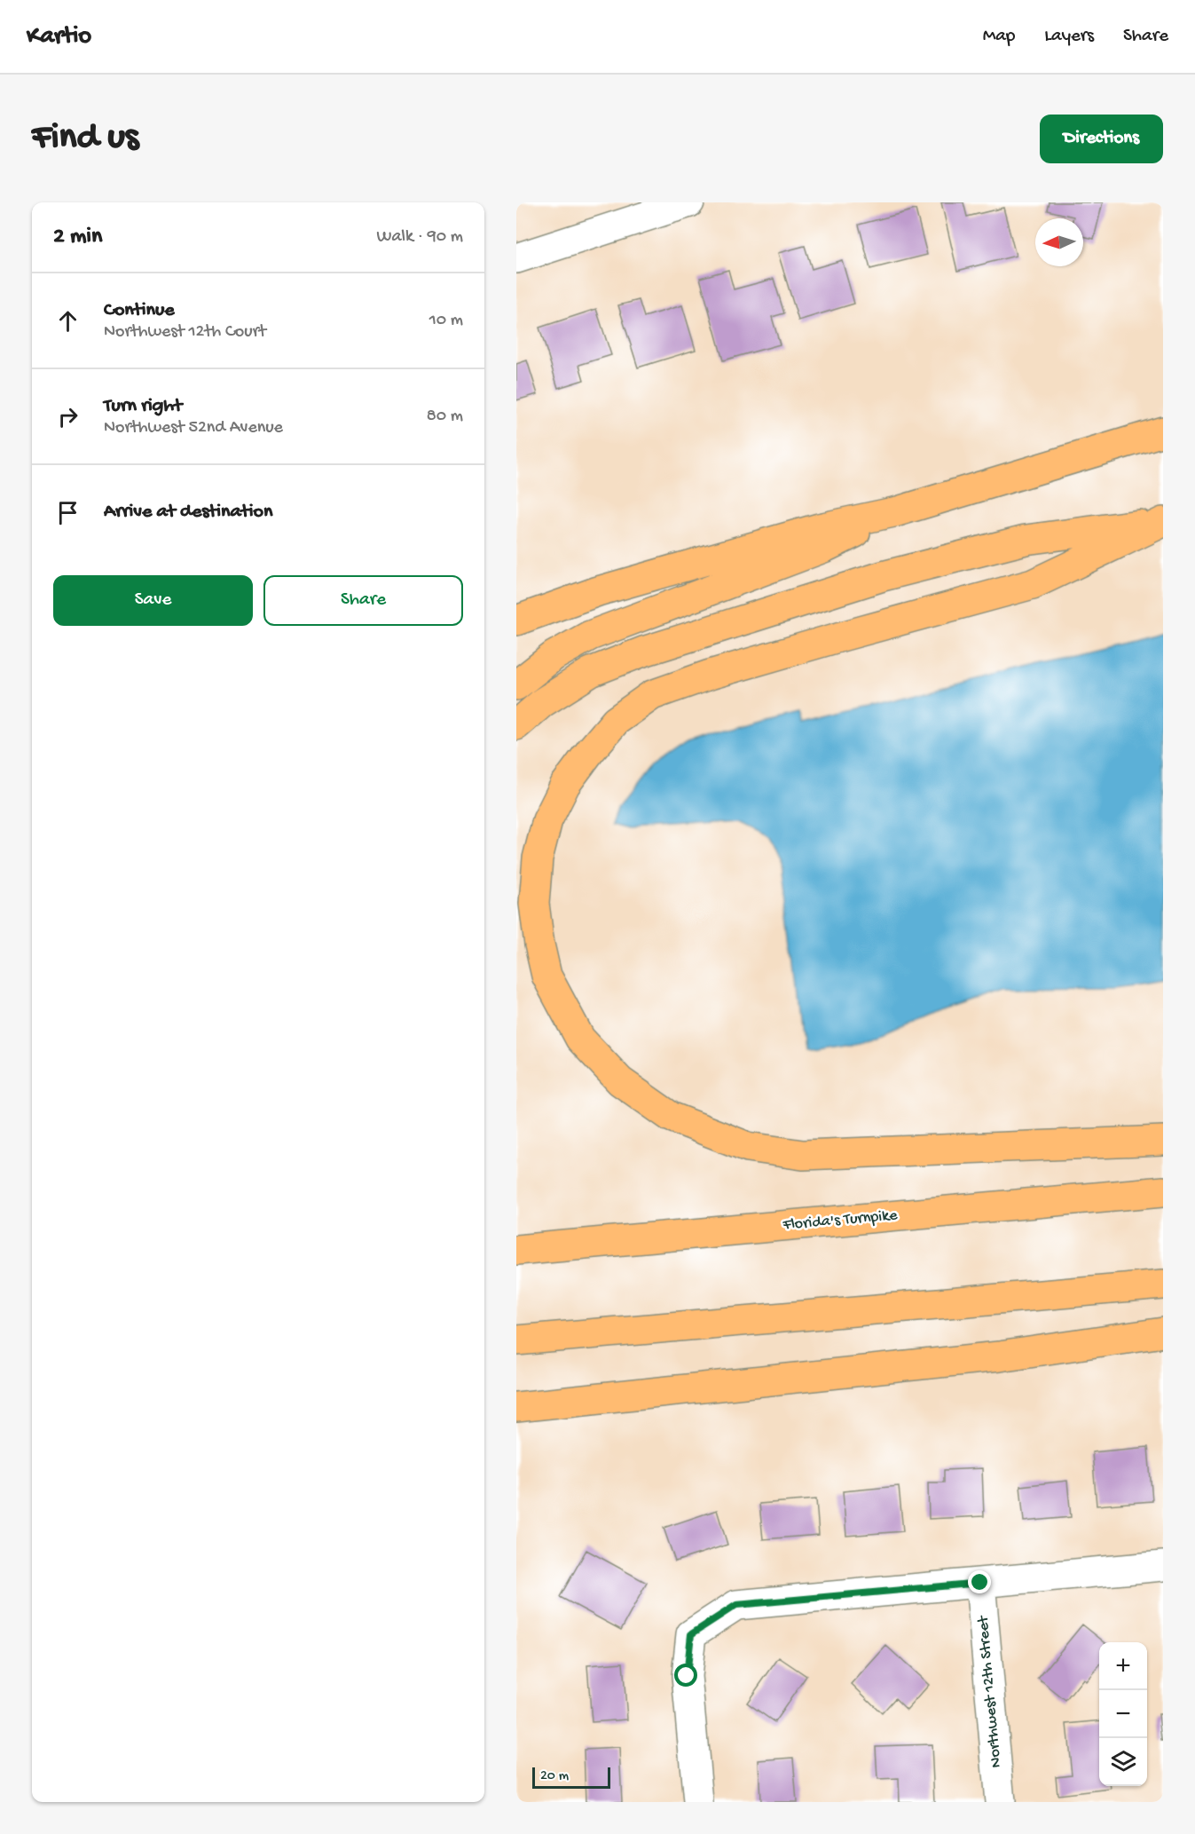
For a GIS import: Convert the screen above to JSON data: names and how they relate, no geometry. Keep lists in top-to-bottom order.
{
  "streets": {
    "highway": ["Florida's Turnpike"],
    "street": ["Northwest 12th Street"]
  },
  "scale_bar": "20 m",
  "north": "left",
  "page": {
    "header": "Kartio",
    "nav": ["Map", "Layers", "Share"],
    "buttons": [
      "Directions",
      ["Save", "Share"]
    ],
    "title": "Find us",
    "heading": ["2 min", "Walk · 90 m"],
    "list": [
      ["Continue", "Northwest 12th Court", "10 m"],
      ["Turn right", "Northwest 52nd Avenue", "80 m"],
      "Arrive at destination"
    ],
    "map_buttons": ["+", "−"],
    "scale": "20 m"
  }
}
